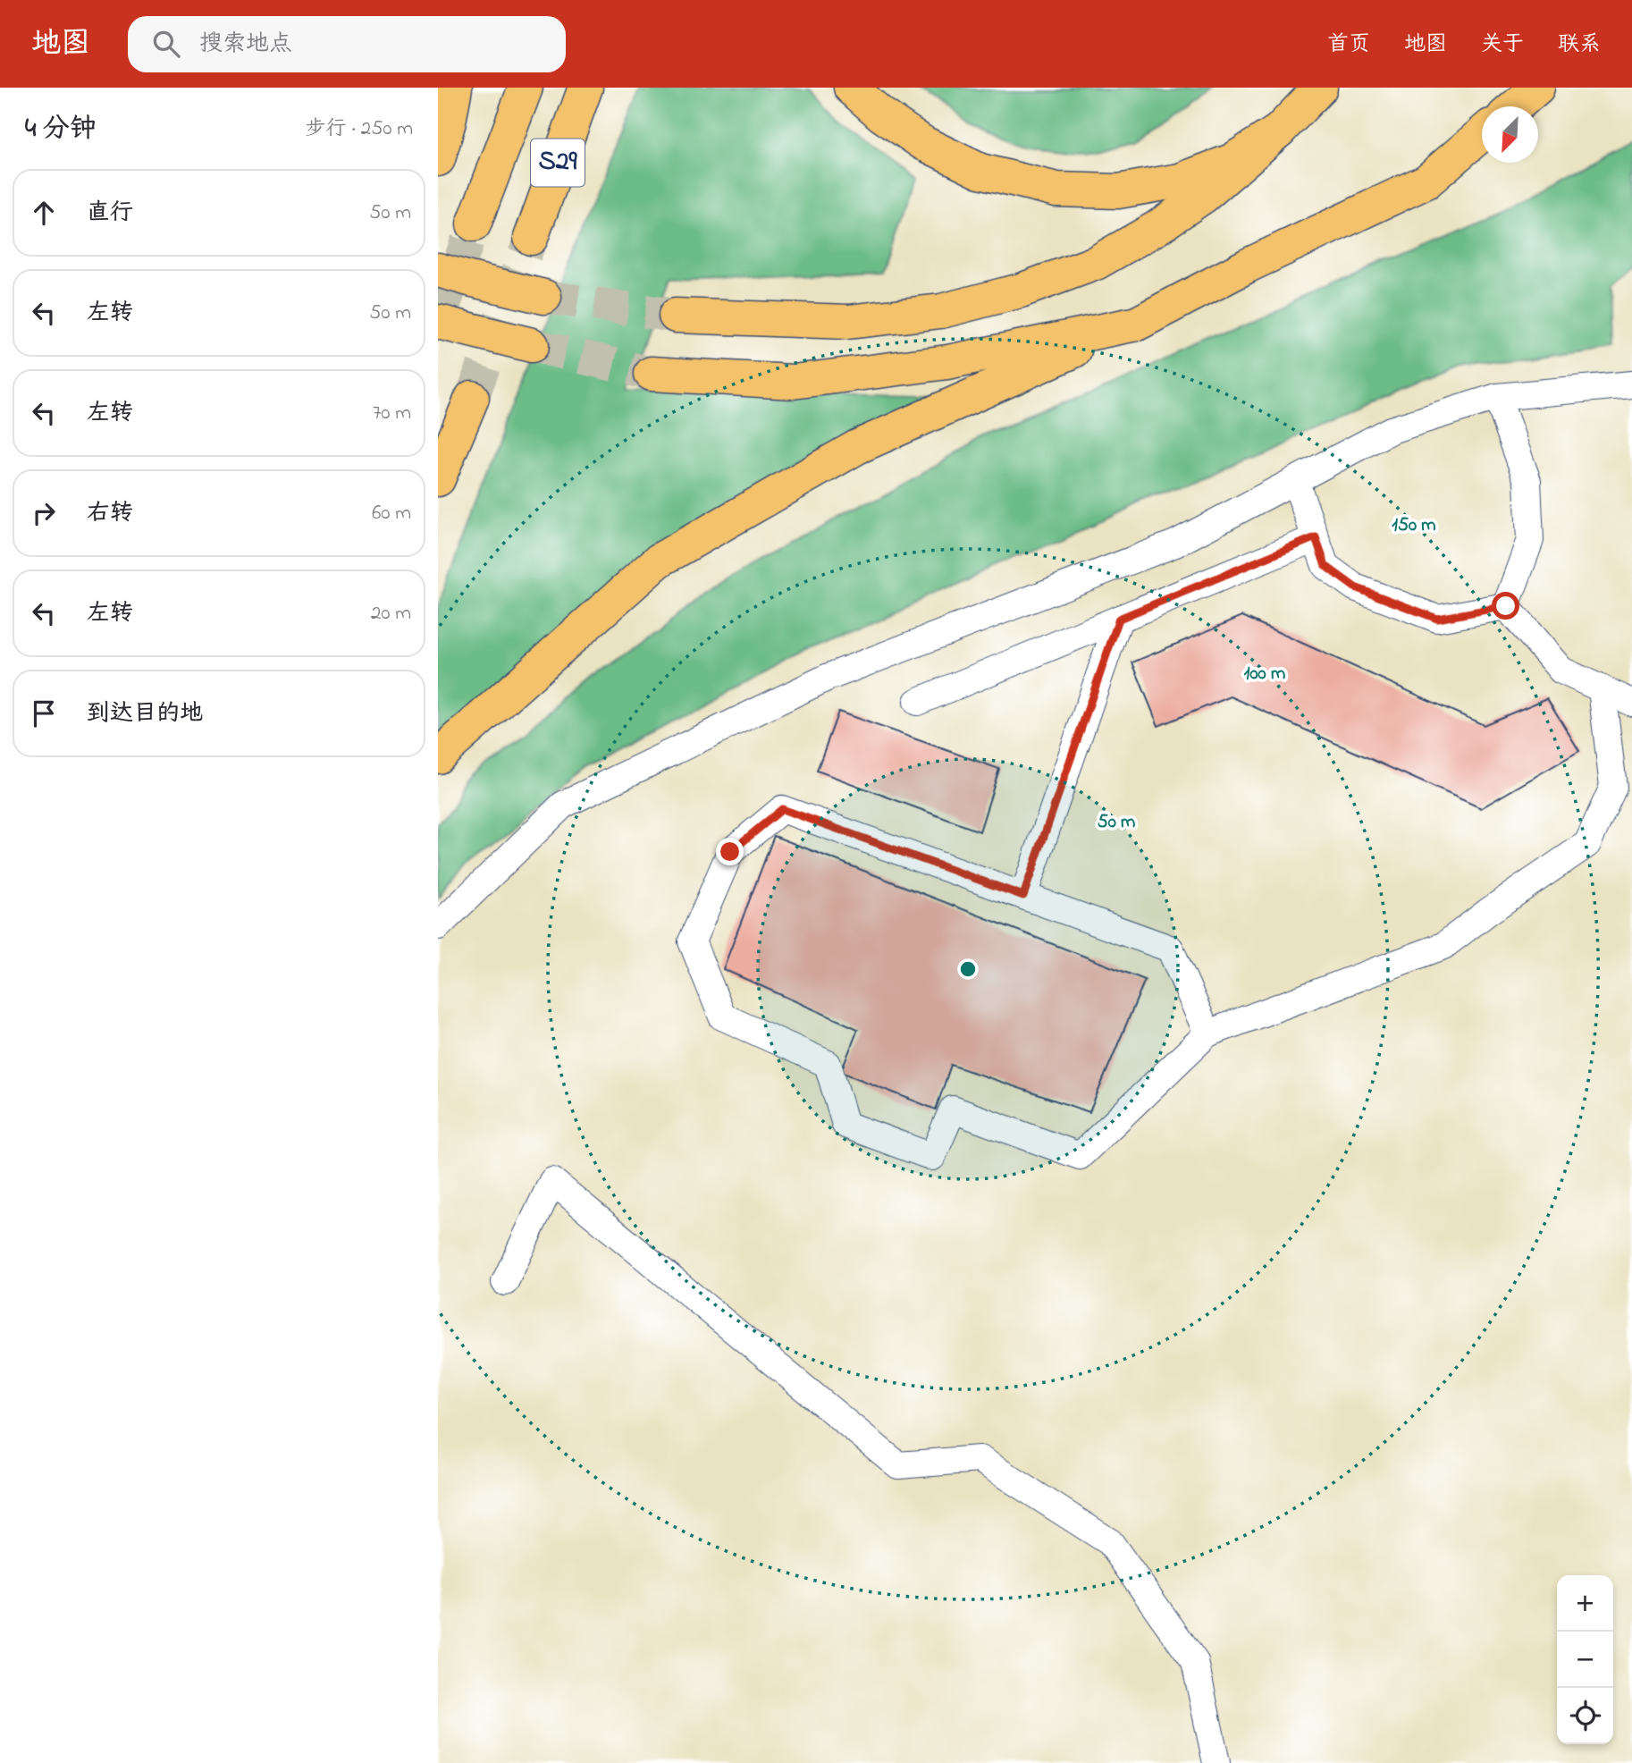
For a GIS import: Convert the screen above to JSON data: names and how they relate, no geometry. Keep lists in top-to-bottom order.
{
  "streets": {
    "highway": ["S29"]
  },
  "north": "bottom left",
  "page": {
    "header": "地图",
    "search": "搜索地点",
    "nav": [
      "首页",
      "地图",
      "关于",
      "联系"
    ],
    "heading": ["4 分钟", "步行 · 250 m"],
    "list": [
      ["直行", "50 m"],
      ["左转", "50 m"],
      ["左转", "70 m"],
      ["右转", "60 m"],
      ["左转", "20 m"],
      "到达目的地"
    ],
    "map_buttons": ["+", "−"]
  },
  "rings": ["150 m", "100 m", "50 m"]
}
